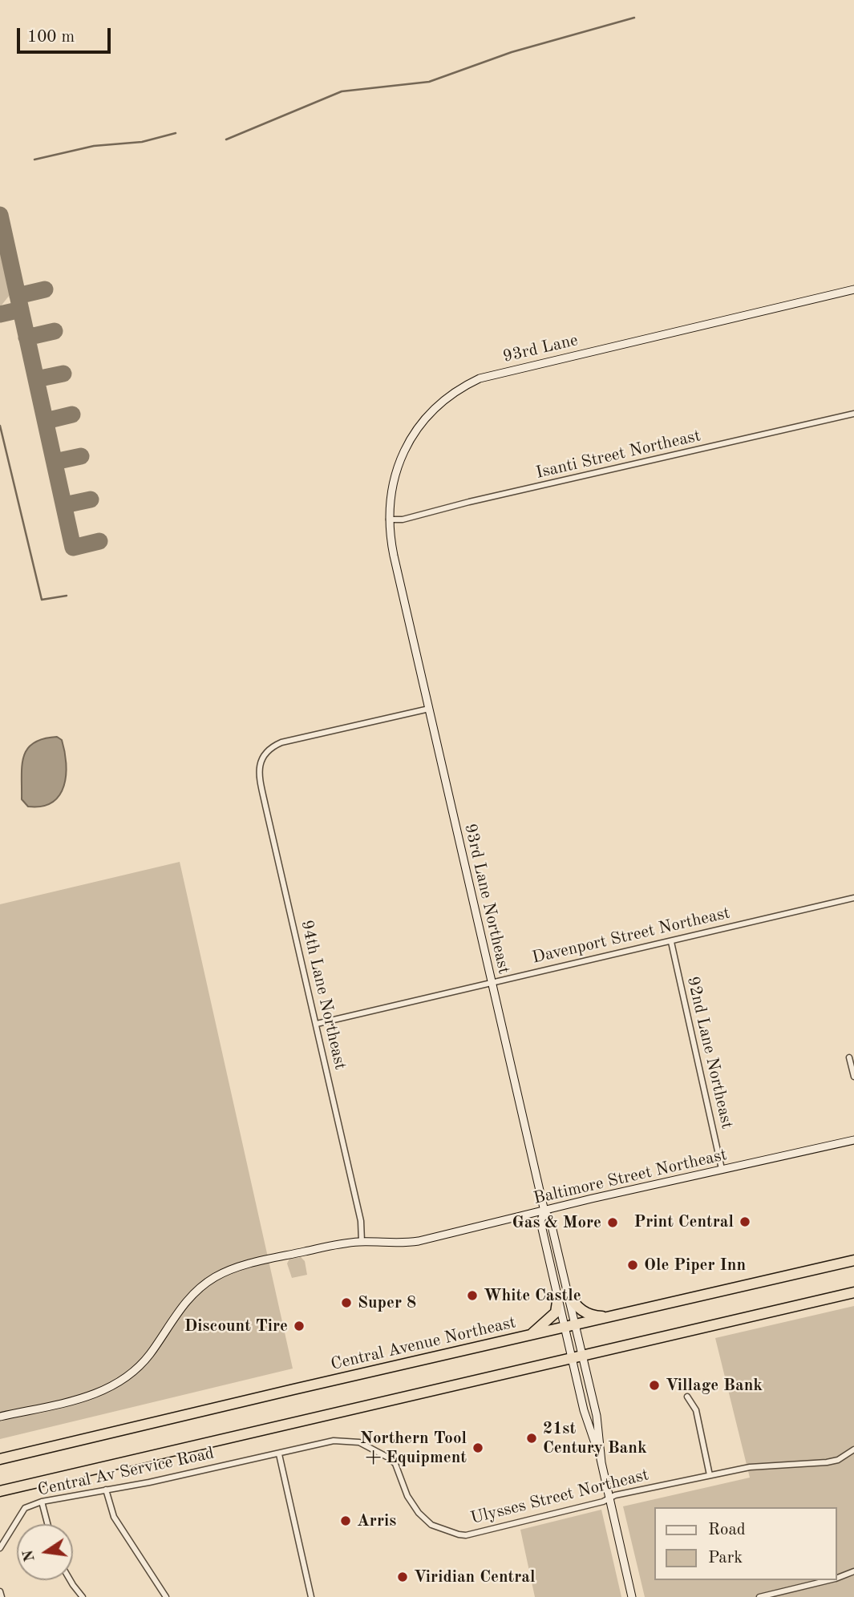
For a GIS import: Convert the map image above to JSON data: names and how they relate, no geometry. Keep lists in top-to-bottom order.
{
  "streets": {
    "highway": ["Central Avenue Northeast"],
    "street": [
      "93rd Lane",
      "Isanti Street Northeast",
      "93rd Lane Northeast",
      "Davenport Street Northeast",
      "94th Lane Northeast",
      "92nd Lane Northeast",
      "Baltimore Street Northeast",
      "Central Av Service Road",
      "Ulysses Street Northeast"
    ]
  },
  "crossings": [
    ["93rd Lane", "Isanti Street Northeast"],
    ["93rd Lane", "93rd Lane Northeast"],
    ["93rd Lane Northeast", "Davenport Street Northeast"],
    ["93rd Lane Northeast", "94th Lane Northeast"],
    ["93rd Lane Northeast", "Baltimore Street Northeast"],
    ["93rd Lane Northeast", "Central Avenue Northeast"],
    ["Davenport Street Northeast", "94th Lane Northeast"],
    ["Davenport Street Northeast", "92nd Lane Northeast"],
    ["94th Lane Northeast", "Baltimore Street Northeast"],
    ["92nd Lane Northeast", "Baltimore Street Northeast"],
    ["Central Av Service Road", "Ulysses Street Northeast"]
  ],
  "places": [
    "Print Central",
    "Gas & More",
    "Ole Piper Inn",
    "White Castle",
    "Super 8",
    "Discount Tire",
    "Village Bank",
    "21st Century Bank",
    "Northern Tool + Equipment",
    "Arris",
    "Viridian Central"
  ],
  "legend": ["Road", "Park"],
  "scale_bar": "100 m",
  "north": "left"
}
